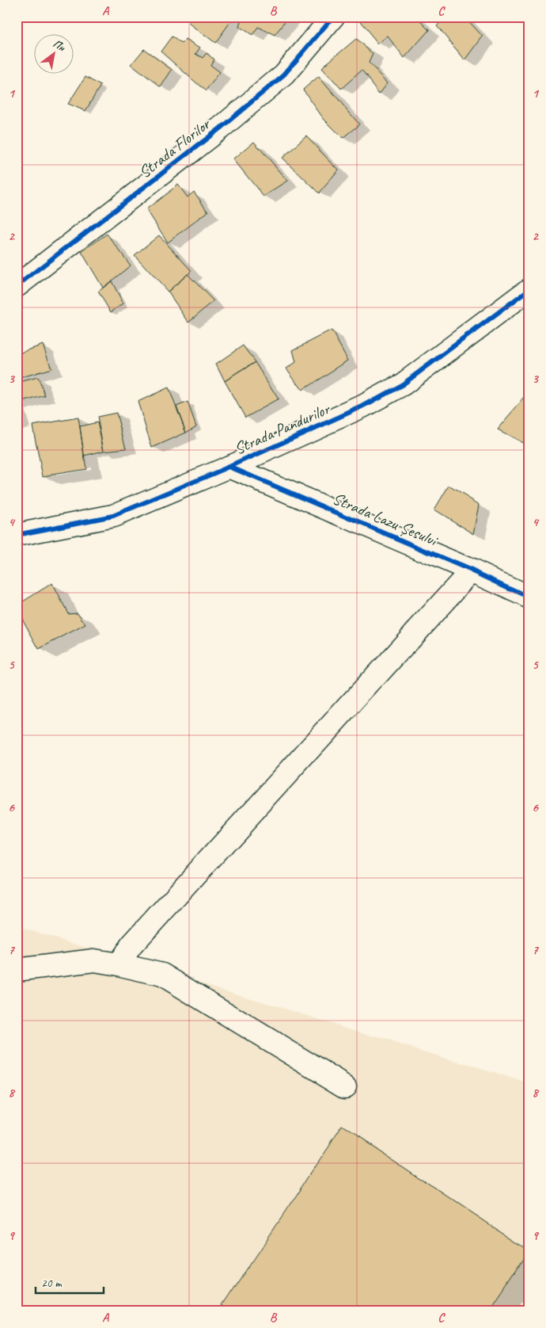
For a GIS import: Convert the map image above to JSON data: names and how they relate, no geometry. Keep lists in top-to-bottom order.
{
  "streets": {
    "street": ["Strada Florilor", "Strada Pandurilor", "Strada Lazu Șesului"]
  },
  "crossings": [
    ["Strada Pandurilor", "Strada Lazu Șesului"]
  ],
  "scale_bar": "20 m",
  "north": "top right",
  "grid": {
    "columns": ["A", "B", "C"],
    "rows": [
      "1",
      "2",
      "3",
      "4",
      "5",
      "6",
      "7",
      "8",
      "9"
    ]
  }
}
